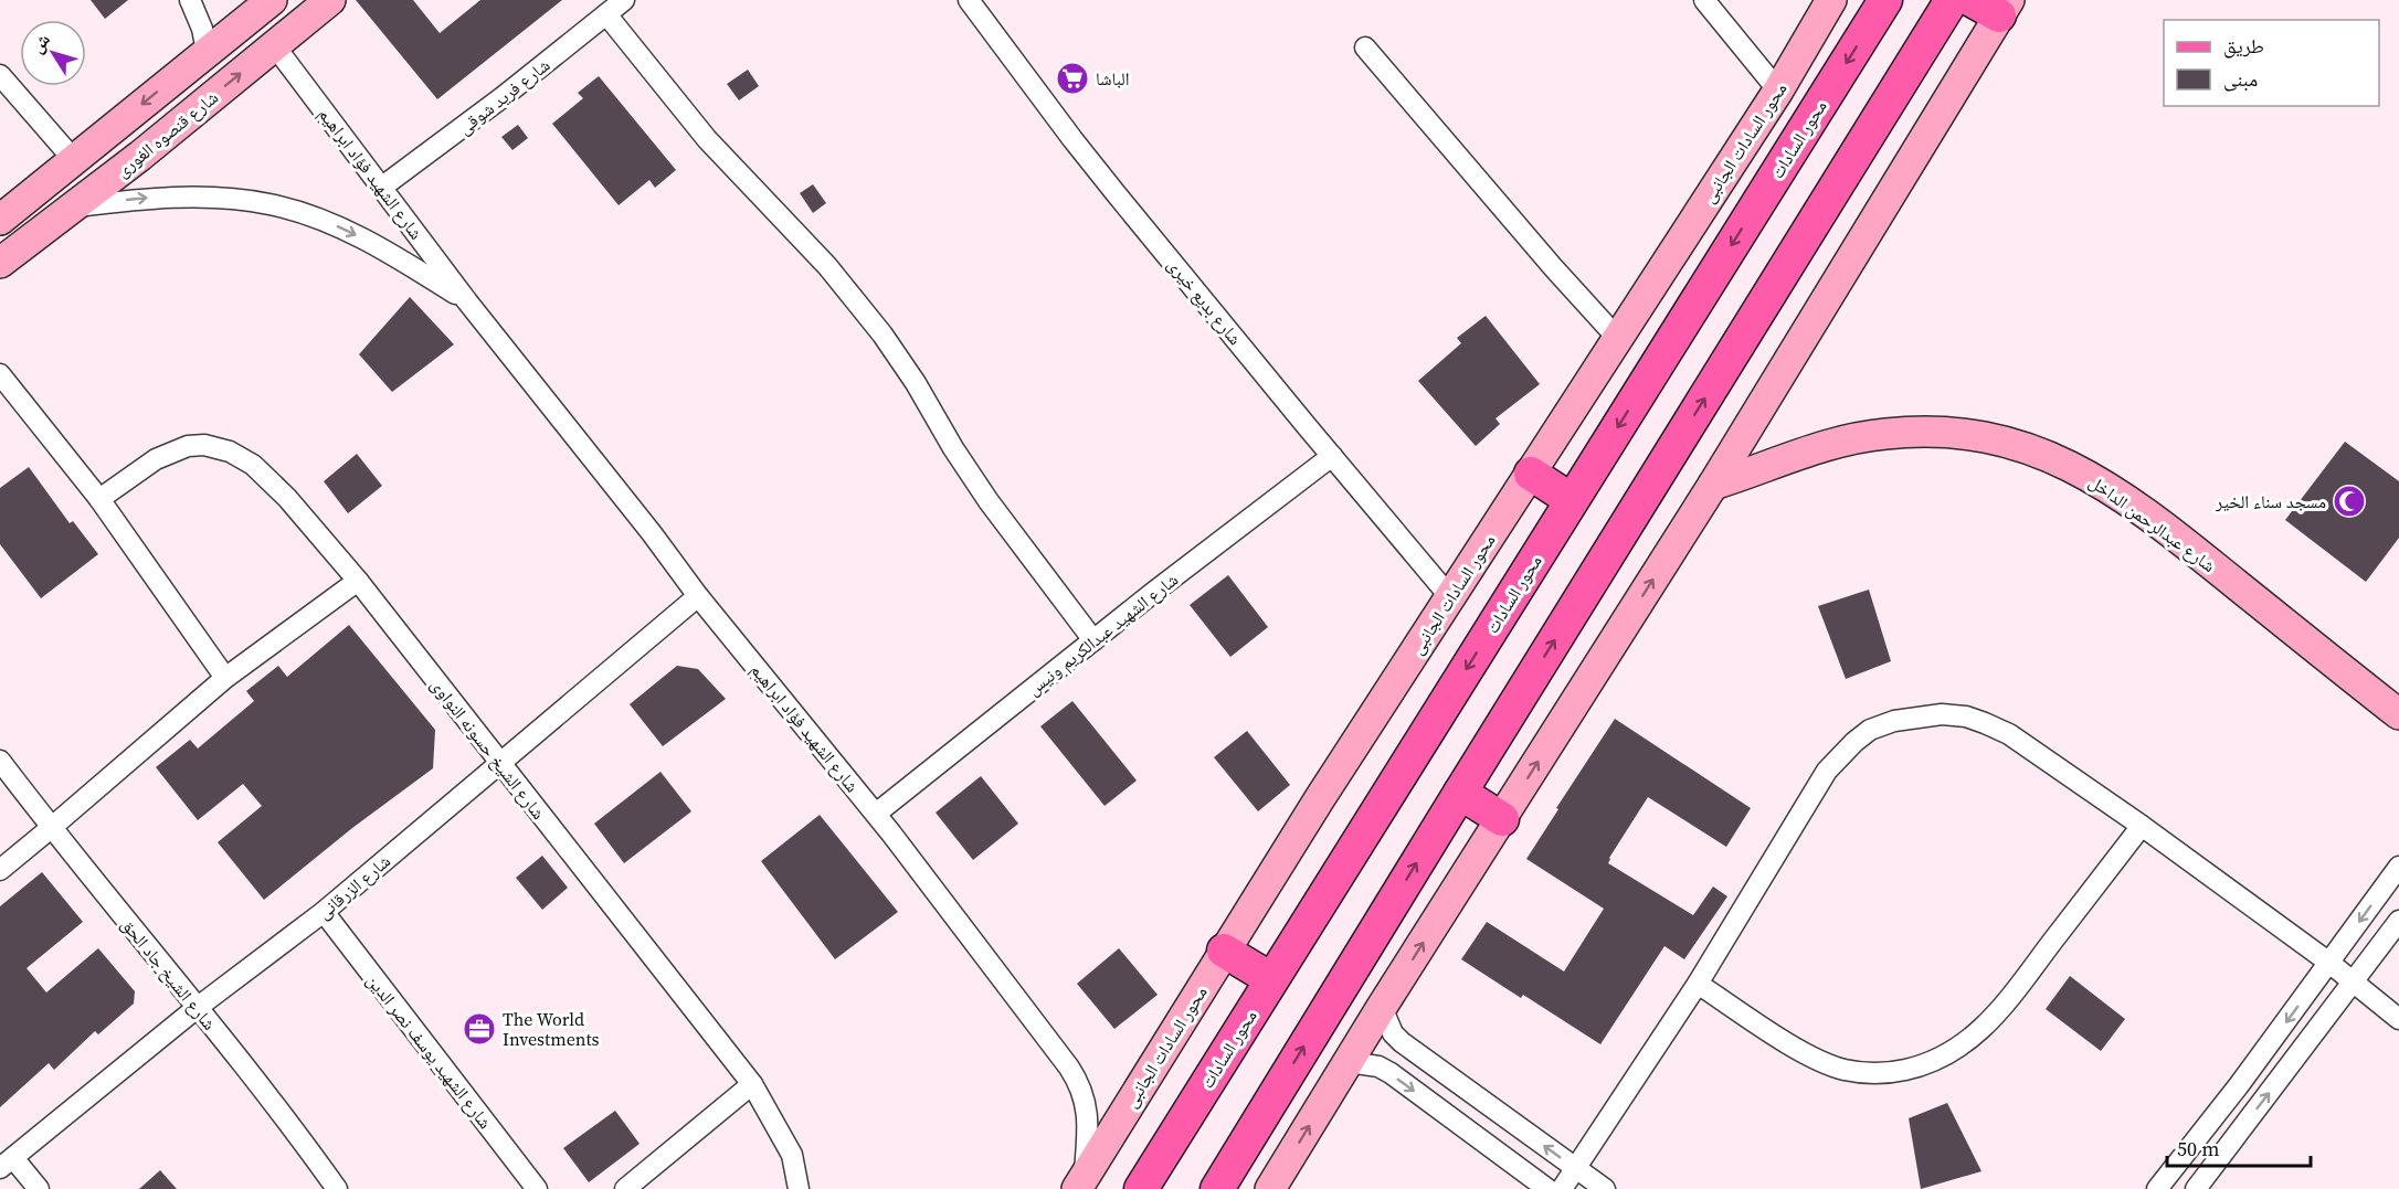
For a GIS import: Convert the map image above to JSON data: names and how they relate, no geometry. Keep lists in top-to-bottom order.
{
  "streets": {
    "main road": ["محور السادات"],
    "street": [
      "شارع فريد شوقى",
      "شارع قنصوه الغورى",
      "محور السادات الجانبى",
      "شارع الشهيد فؤاد ابراهيم",
      "شارع بديع خيرى",
      "شارع عبدالرحمن الداخل",
      "شارع الشهيد عبدالكريم ونيس",
      "شارع الشيخ حسونه النواوى",
      "شارع الزرقانى",
      "شارع الشيخ جاد الحق",
      "شارع الشهيد يوسف نصر الدين"
    ]
  },
  "crossings": [
    ["شارع فريد شوقى", "شارع الشهيد فؤاد ابراهيم"],
    ["شارع قنصوه الغورى", "شارع الشهيد فؤاد ابراهيم"],
    ["محور السادات الجانبى", "شارع الشهيد فؤاد ابراهيم"],
    ["محور السادات الجانبى", "شارع بديع خيرى"],
    ["شارع الشهيد فؤاد ابراهيم", "شارع الشهيد عبدالكريم ونيس"],
    ["شارع الشهيد فؤاد ابراهيم", "شارع الزرقانى"],
    ["شارع بديع خيرى", "شارع الشهيد عبدالكريم ونيس"],
    ["شارع الشيخ حسونه النواوى", "شارع الزرقانى"],
    ["شارع الزرقانى", "شارع الشيخ جاد الحق"],
    ["شارع الزرقانى", "شارع الشهيد يوسف نصر الدين"]
  ],
  "places": {
    "supermarket": ["الباشا"],
    "mosque": ["مسجد سناء الخير"],
    "office": ["The World Investments"]
  },
  "legend": ["طريق", "مبنى"],
  "scale_bar": "50 m",
  "north": "top left"
}
